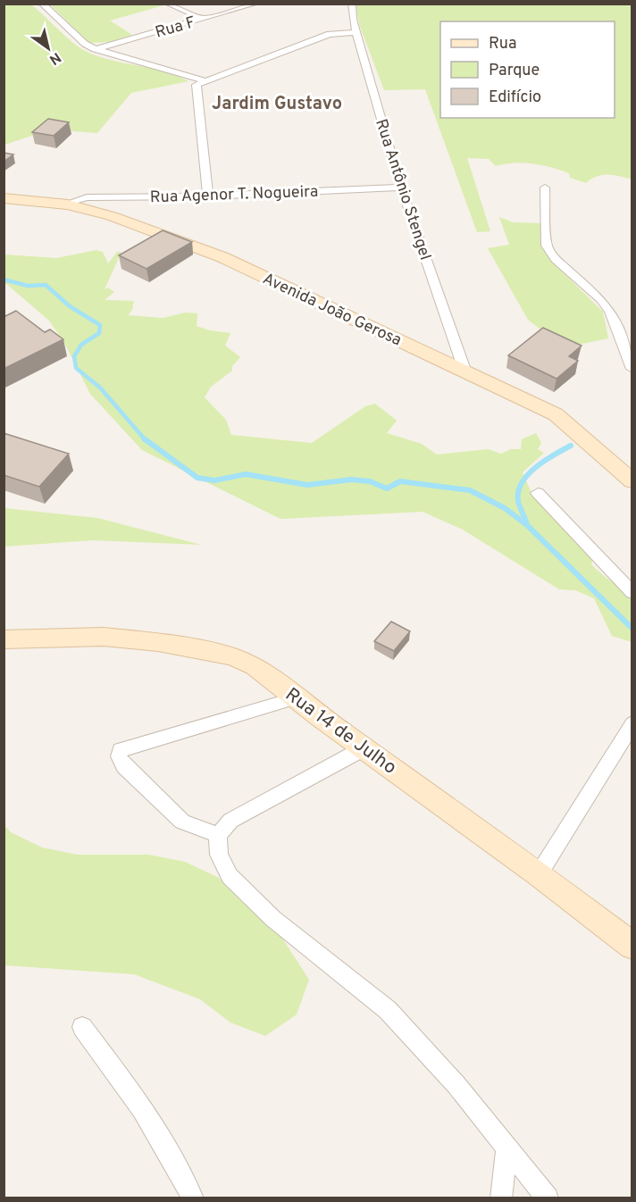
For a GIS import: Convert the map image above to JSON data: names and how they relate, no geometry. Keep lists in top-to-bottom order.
{
  "streets": {
    "main road": ["Avenida João Gerosa", "Rua 14 de Julho"],
    "street": ["Rua F", "Rua Antônio Stengel", "Rua Agenor T. Nogueira"]
  },
  "crossings": [
    ["Rua Antônio Stengel", "Rua Agenor T. Nogueira"],
    ["Rua Antônio Stengel", "Avenida João Gerosa"],
    ["Rua Agenor T. Nogueira", "Avenida João Gerosa"]
  ],
  "districts": ["Jardim Gustavo"],
  "legend": ["Rua", "Parque", "Edifício"],
  "north": "bottom right"
}
